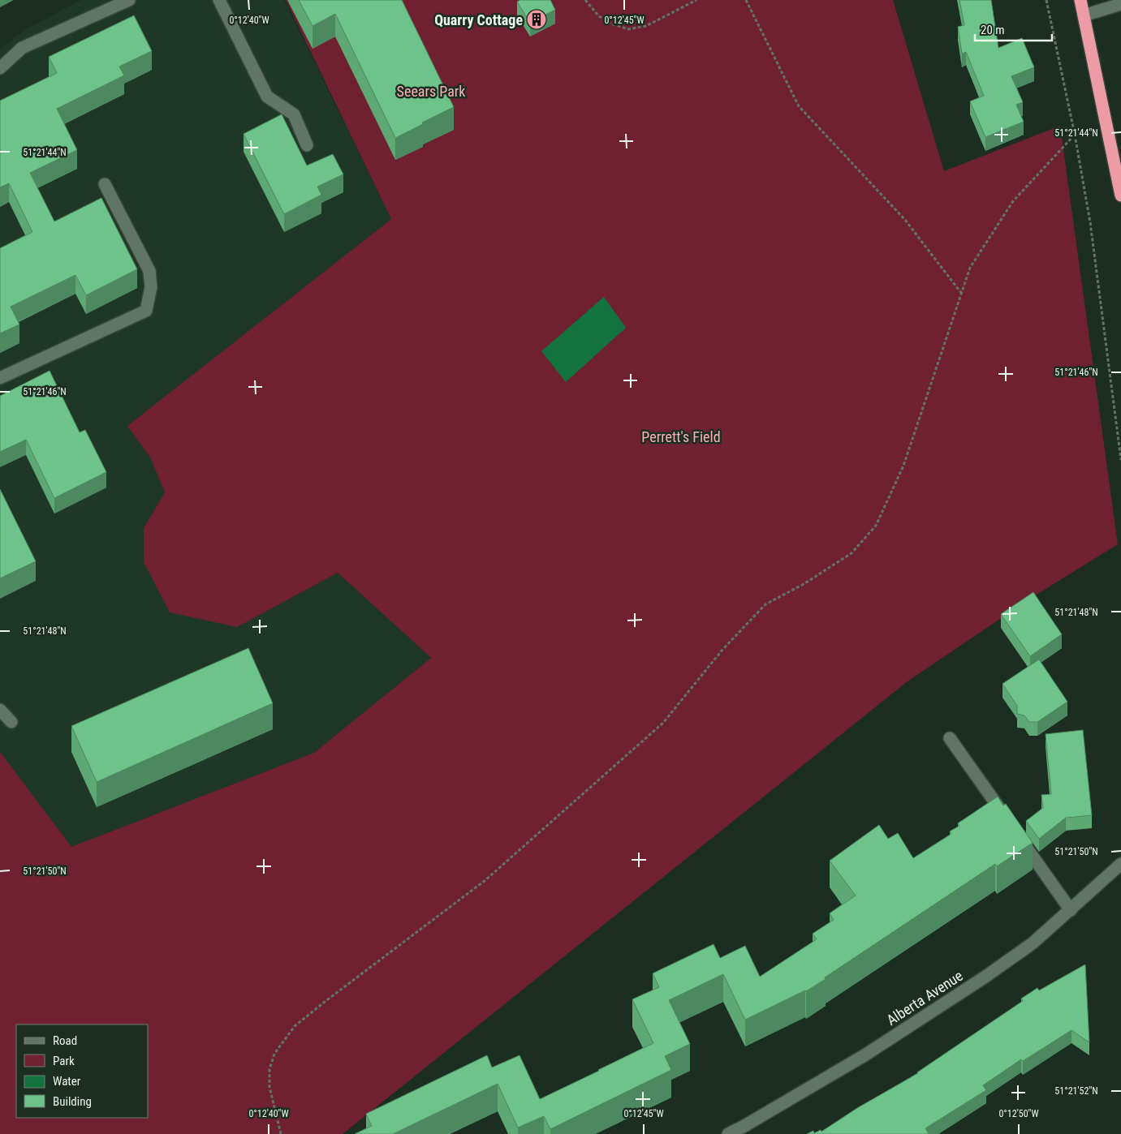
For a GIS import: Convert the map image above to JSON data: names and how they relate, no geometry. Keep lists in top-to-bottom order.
{
  "streets": {
    "street": ["Alberta Avenue"]
  },
  "parks": ["Seears Park", "Perrett's Field"],
  "places": {
    "building": ["Quarry Cottage"]
  },
  "legend": [
    "Road",
    "Park",
    "Water",
    "Building"
  ],
  "scale_bar": "20 m",
  "coordinates": [
    "0°12'40\"W",
    "0°12'45\"W",
    "51°21'44\"N",
    "51°21'46\"N",
    "51°21'48\"N",
    "51°21'50\"N",
    "51°21'52\"N",
    "0°12'50\"W"
  ]
}
